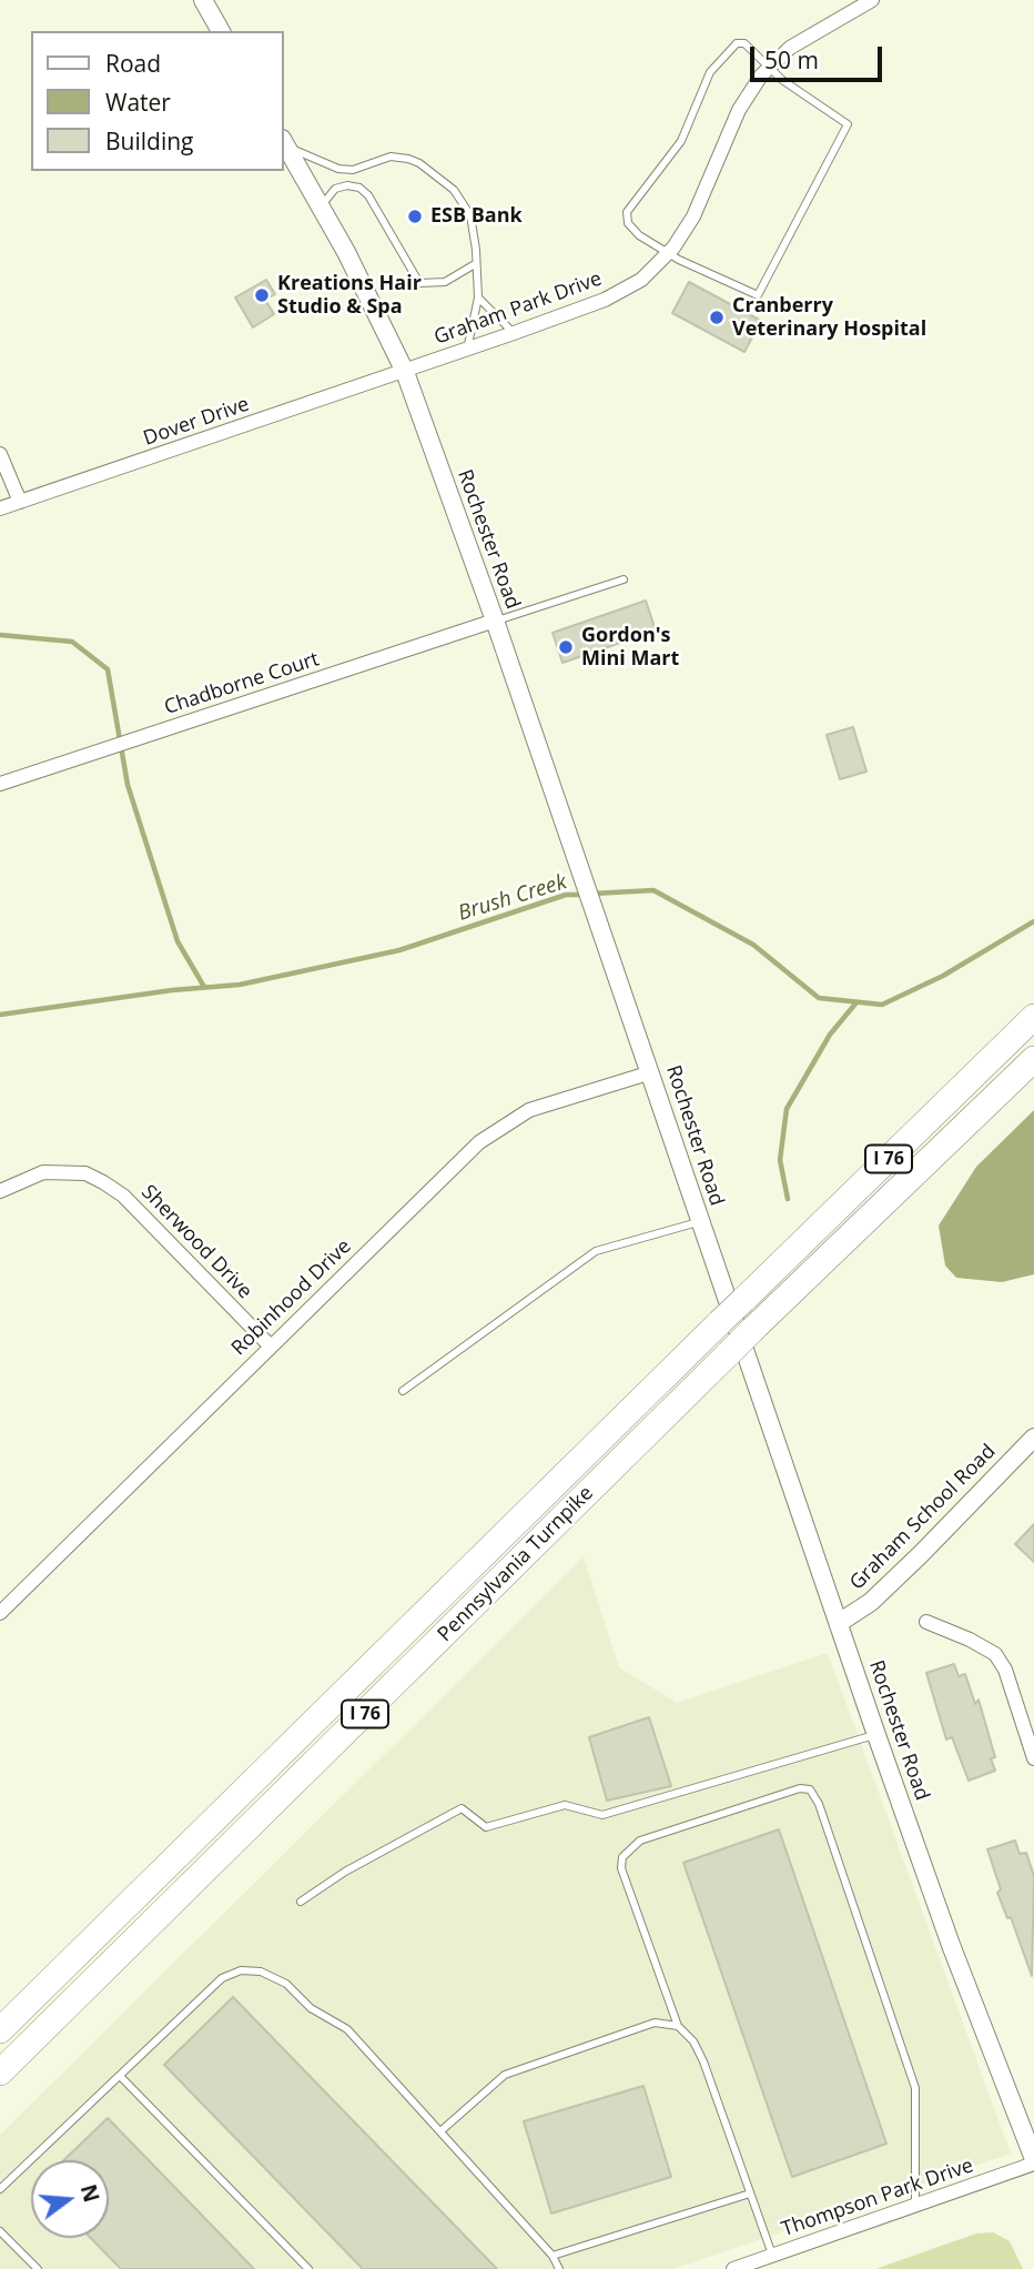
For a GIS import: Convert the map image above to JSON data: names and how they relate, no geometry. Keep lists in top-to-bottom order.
{
  "streets": {
    "highway": ["I 76", "Pennsylvania Turnpike"],
    "street": [
      "Graham Park Drive",
      "Dover Drive",
      "Rochester Road",
      "Chadborne Court",
      "Sherwood Drive",
      "Robinhood Drive",
      "Graham School Road",
      "Thompson Park Drive"
    ]
  },
  "crossings": [
    ["Graham Park Drive", "Dover Drive"],
    ["Graham Park Drive", "Rochester Road"],
    ["Dover Drive", "Rochester Road"],
    ["Rochester Road", "Chadborne Court"],
    ["Rochester Road", "Robinhood Drive"],
    ["Rochester Road", "Graham School Road"],
    ["Rochester Road", "Thompson Park Drive"],
    ["Sherwood Drive", "Robinhood Drive"]
  ],
  "water": ["Brush Creek"],
  "places": [
    "ESB Bank",
    "Kreations Hair Studio & Spa",
    "Cranberry Veterinary Hospital",
    "Gordon's Mini Mart"
  ],
  "legend": ["Road", "Water", "Building"],
  "scale_bar": "50 m",
  "north": "right"
}
